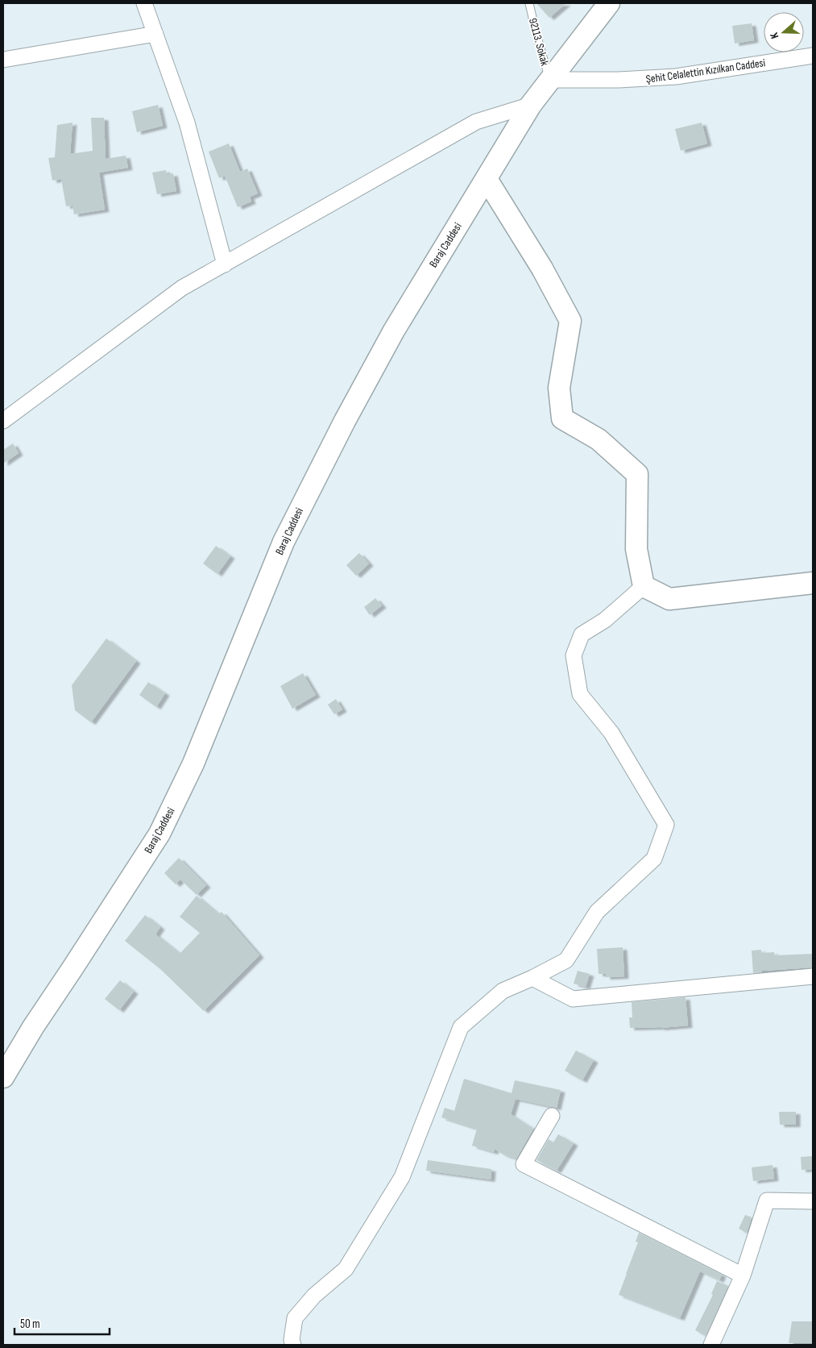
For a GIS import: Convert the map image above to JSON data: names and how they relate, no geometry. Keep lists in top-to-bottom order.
{
  "streets": {
    "main road": ["Baraj Caddesi"],
    "street": ["Şehit Celalettin Kızılkan Caddesi"],
    "lane": ["92113. Sokak"]
  },
  "crossings": [
    ["92113. Sokak", "Şehit Celalettin Kızılkan Caddesi"],
    ["92113. Sokak", "Baraj Caddesi"],
    ["Şehit Celalettin Kızılkan Caddesi", "Baraj Caddesi"]
  ],
  "scale_bar": "50 m",
  "north": "left"
}
